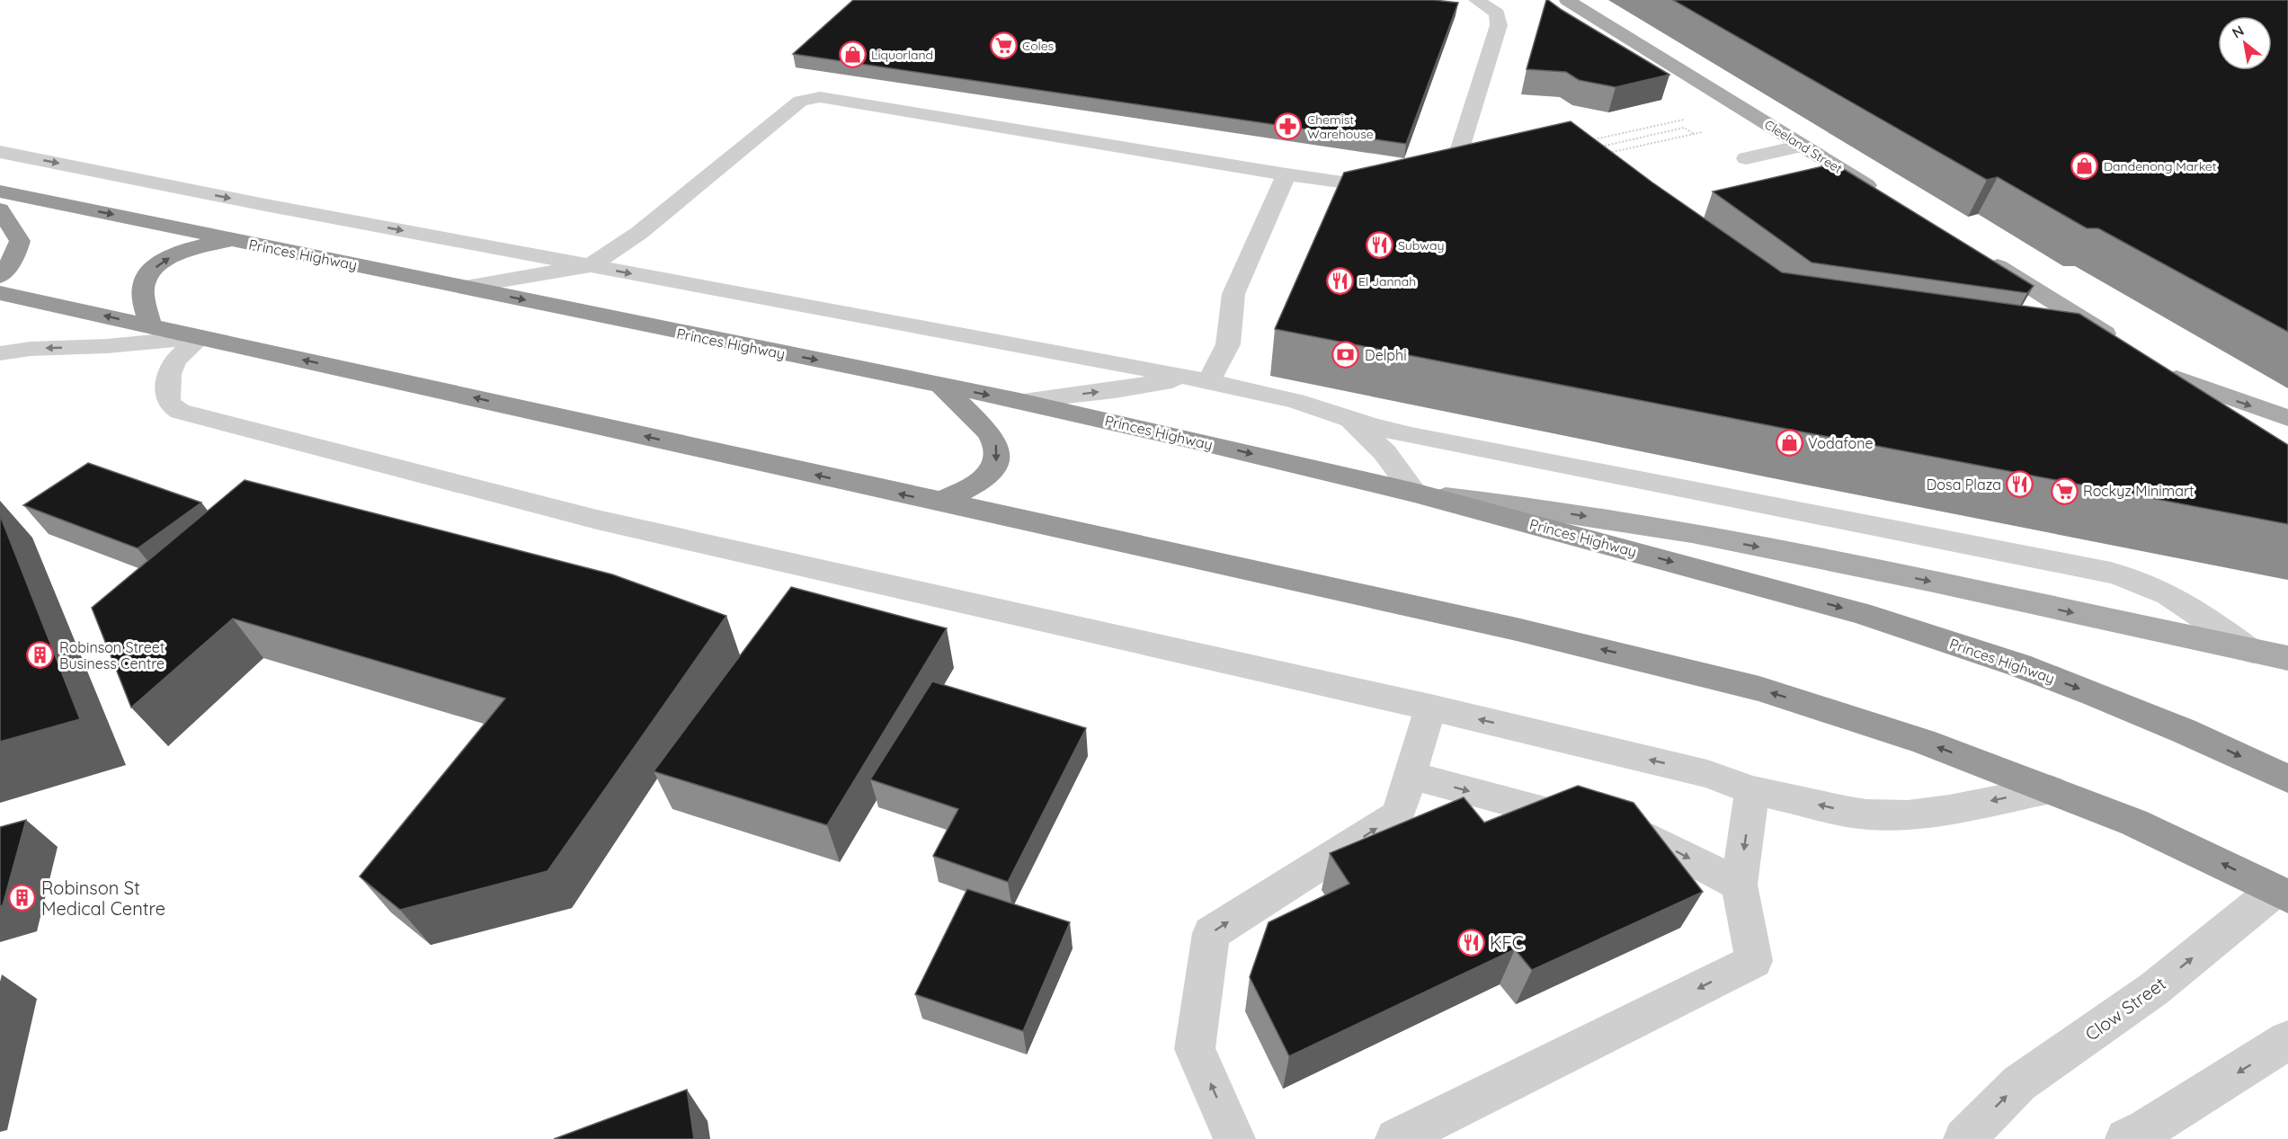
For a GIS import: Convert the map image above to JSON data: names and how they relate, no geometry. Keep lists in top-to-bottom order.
{
  "streets": {
    "highway": ["Princes Highway"],
    "main road": ["Cleeland Street"],
    "street": ["Clow Street"]
  },
  "places": {
    "supermarket": ["Coles", "Rockyz Minimart"],
    "shop": ["Liquorland", "Dandenong Market", "Vodafone"],
    "pharmacy": ["Chemist Warehouse"],
    "restaurant": [
      "Subway",
      "El Jannah",
      "Dosa Plaza",
      "KFC"
    ],
    "bank": ["Delphi"],
    "building": ["Robinson Street Business Centre", "Robinson St Medical Centre"]
  },
  "north": "top left"
}
